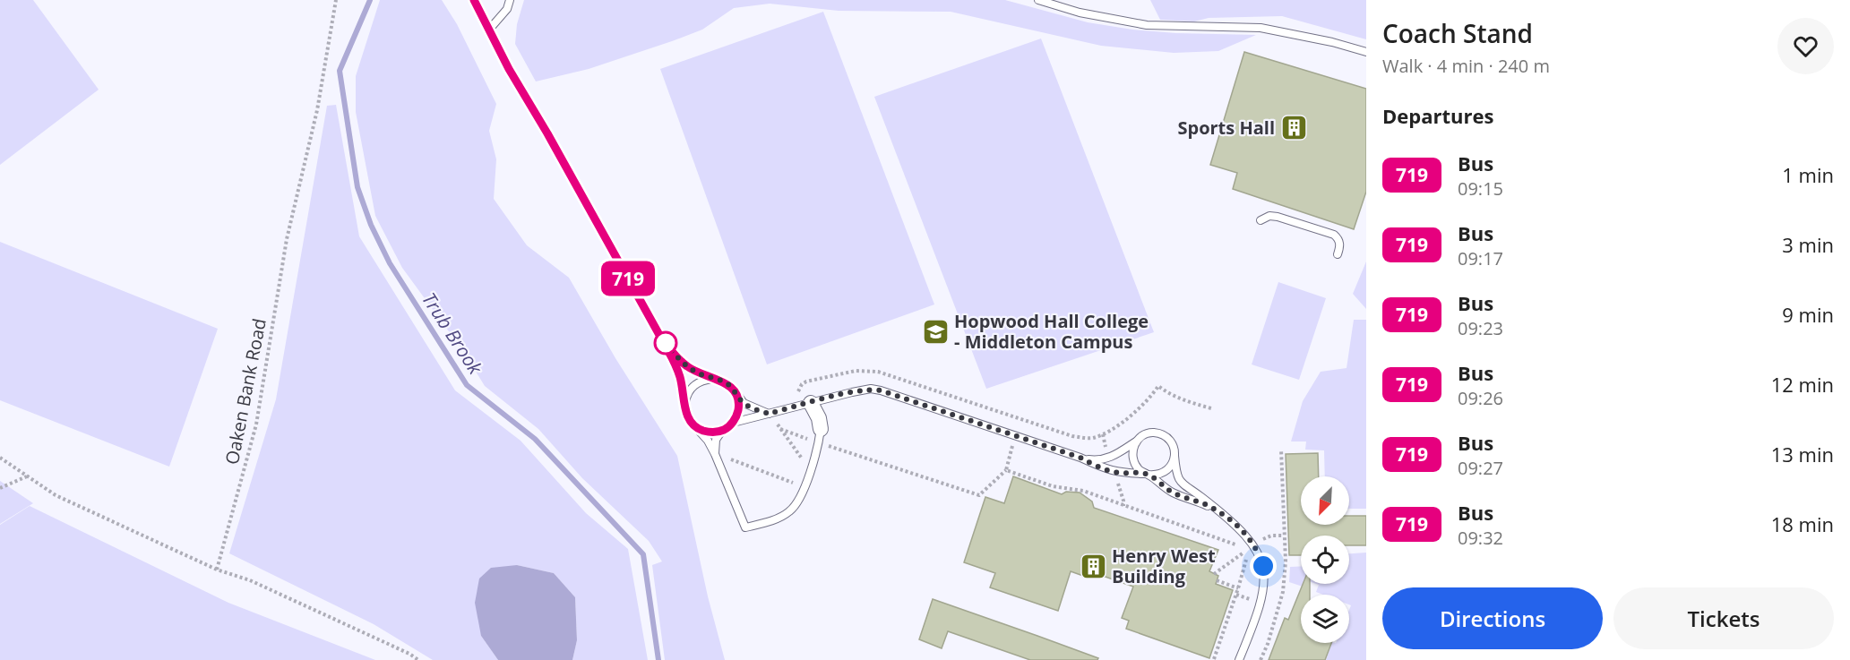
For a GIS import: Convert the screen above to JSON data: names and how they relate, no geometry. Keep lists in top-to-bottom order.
{
  "streets": {
    "path": ["Oaken Bank Road"]
  },
  "water": ["Trub Brook"],
  "places": {
    "building": ["Sports Hall", "Henry West Building"],
    "school or university": ["Hopwood Hall College - Middleton Campus"]
  },
  "lines": ["bus line 719"],
  "north": "bottom left",
  "page": {
    "on_map": "719",
    "heading": [
      ["Coach Stand", "Walk · 4 min · 240 m"],
      "Departures"
    ],
    "list": [
      {
        "mark": "719",
        "name": "Bus",
        "note": "09:15",
        "value": "1 min"
      },
      {
        "mark": "719",
        "name": "Bus",
        "note": "09:17",
        "value": "3 min"
      },
      {
        "mark": "719",
        "name": "Bus",
        "note": "09:23",
        "value": "9 min"
      },
      {
        "mark": "719",
        "name": "Bus",
        "note": "09:26",
        "value": "12 min"
      },
      {
        "mark": "719",
        "name": "Bus",
        "note": "09:27",
        "value": "13 min"
      },
      {
        "mark": "719",
        "name": "Bus",
        "note": "09:32",
        "value": "18 min"
      }
    ],
    "buttons": ["Directions", "Tickets"]
  }
}
